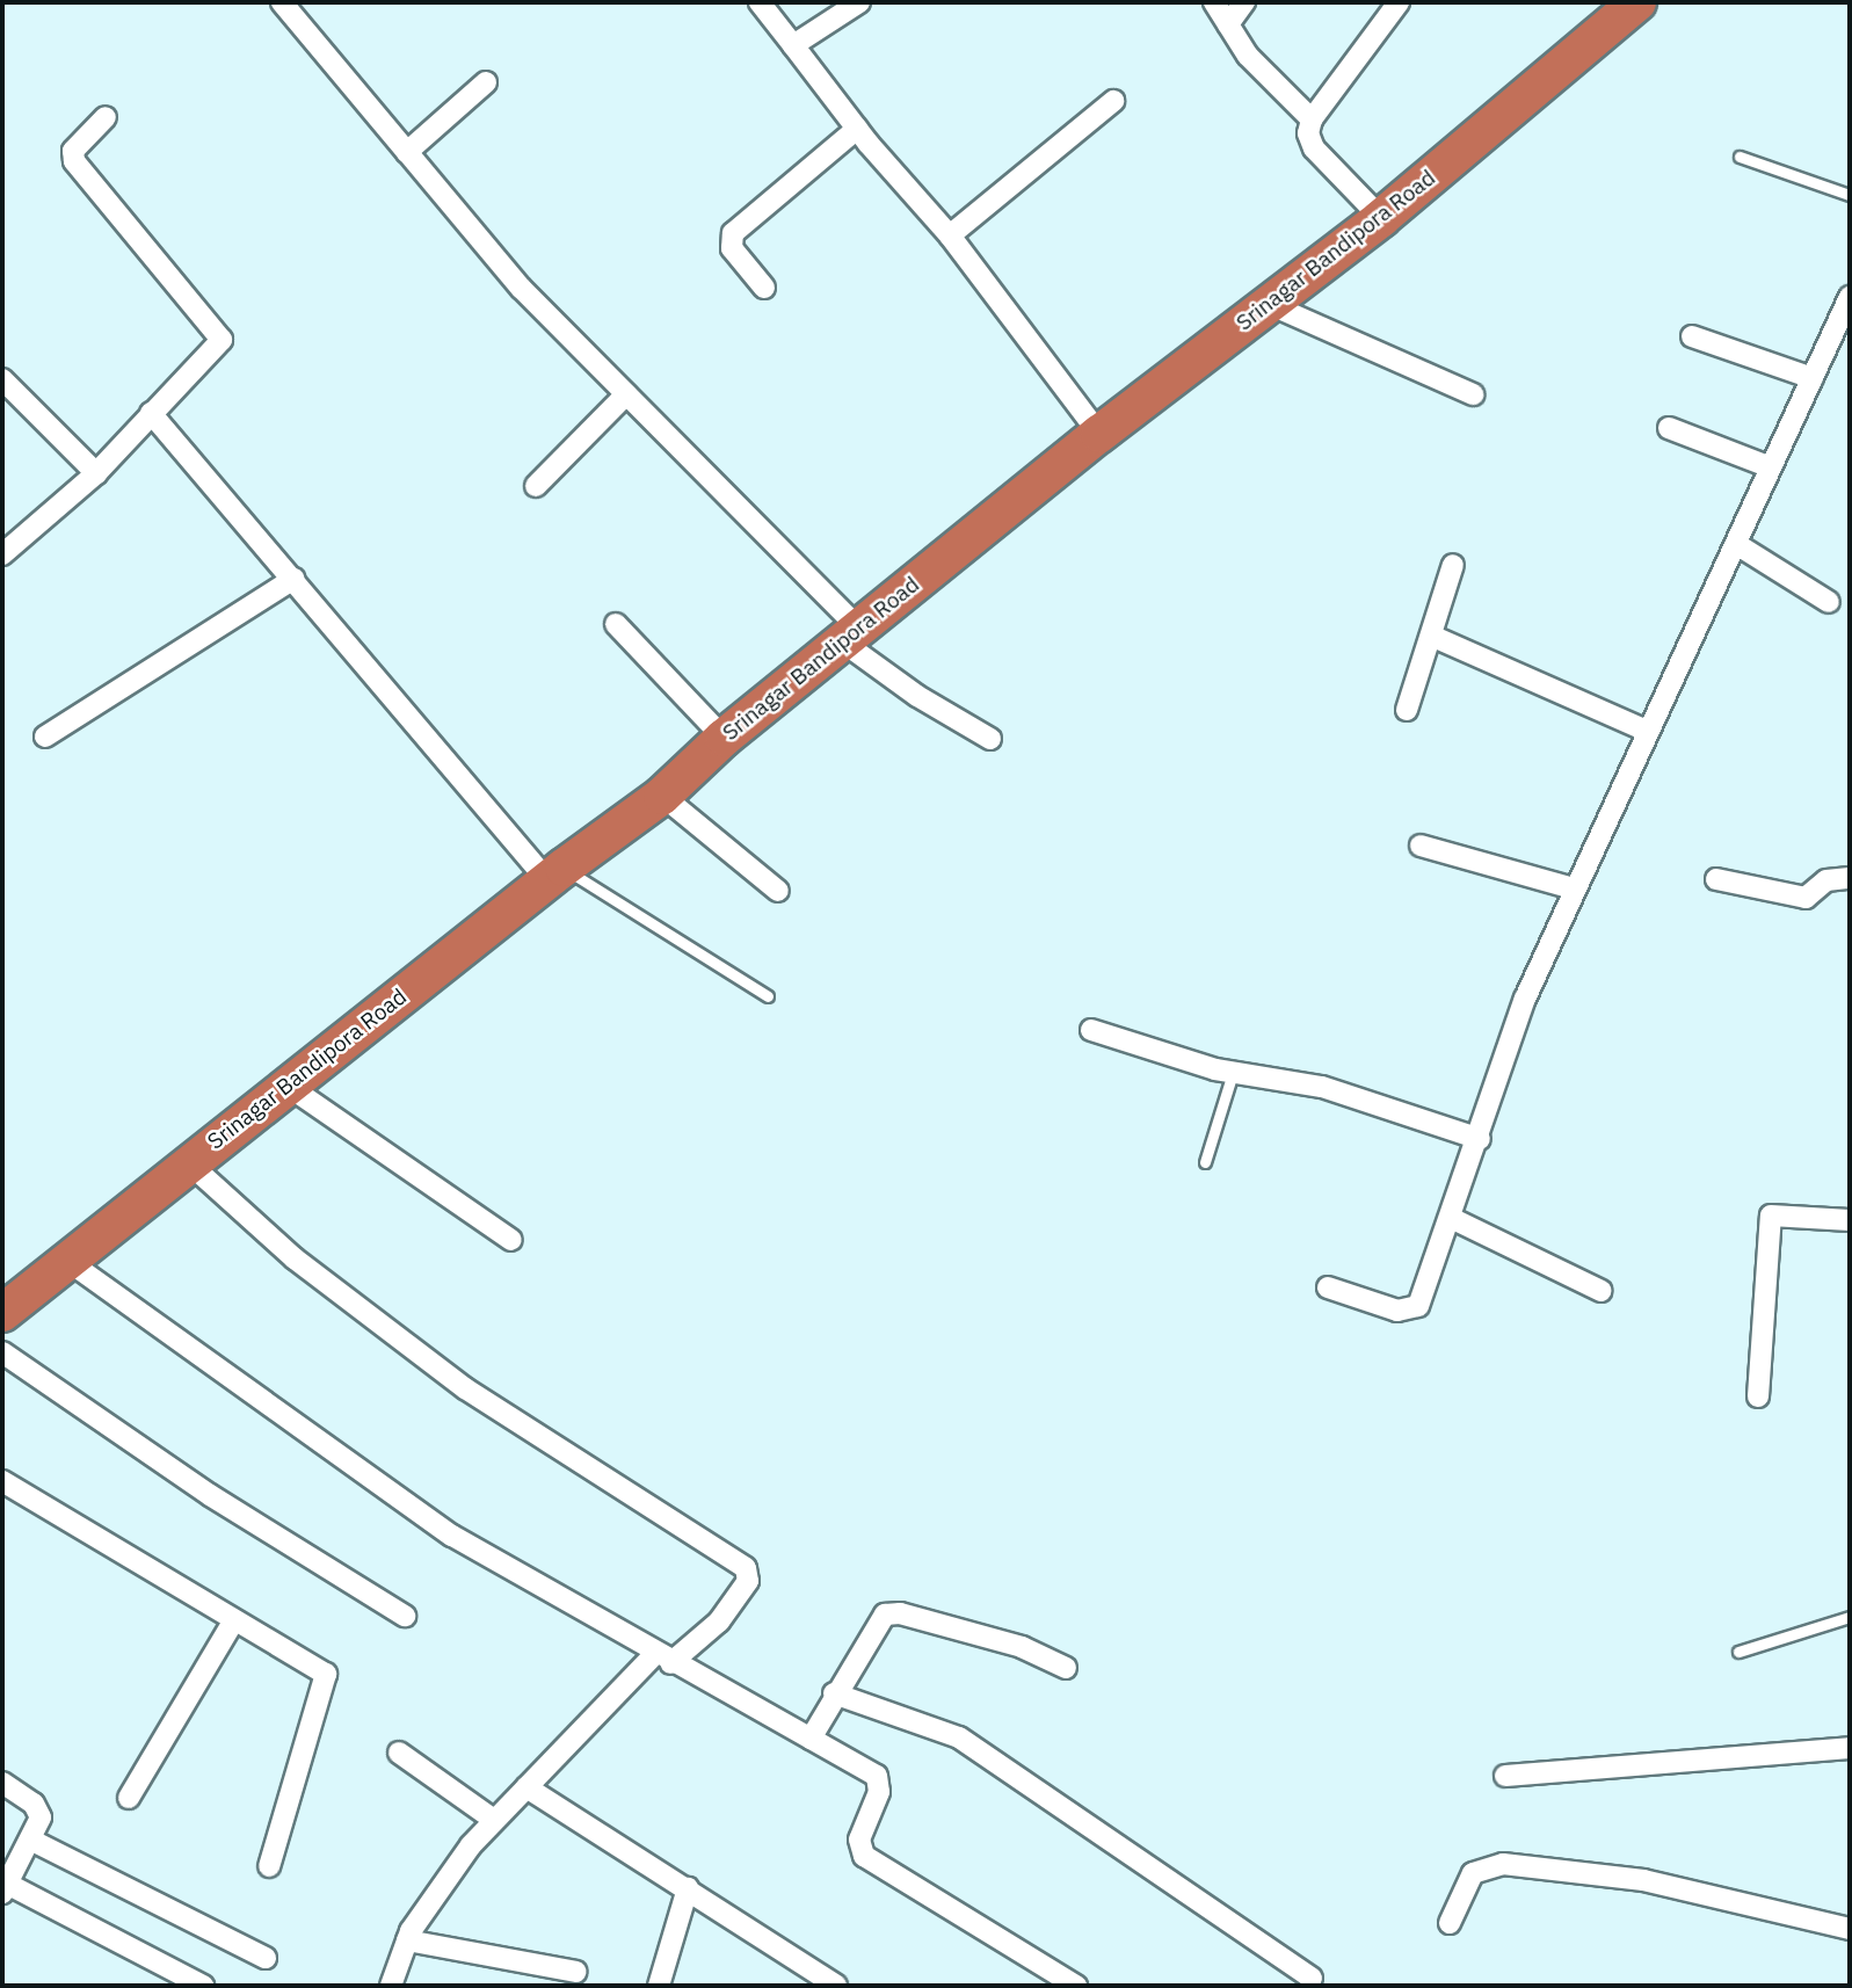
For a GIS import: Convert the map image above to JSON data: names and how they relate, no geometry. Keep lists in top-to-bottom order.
{
  "streets": {
    "highway": ["Srinagar Bandipora Road"]
  }
}
